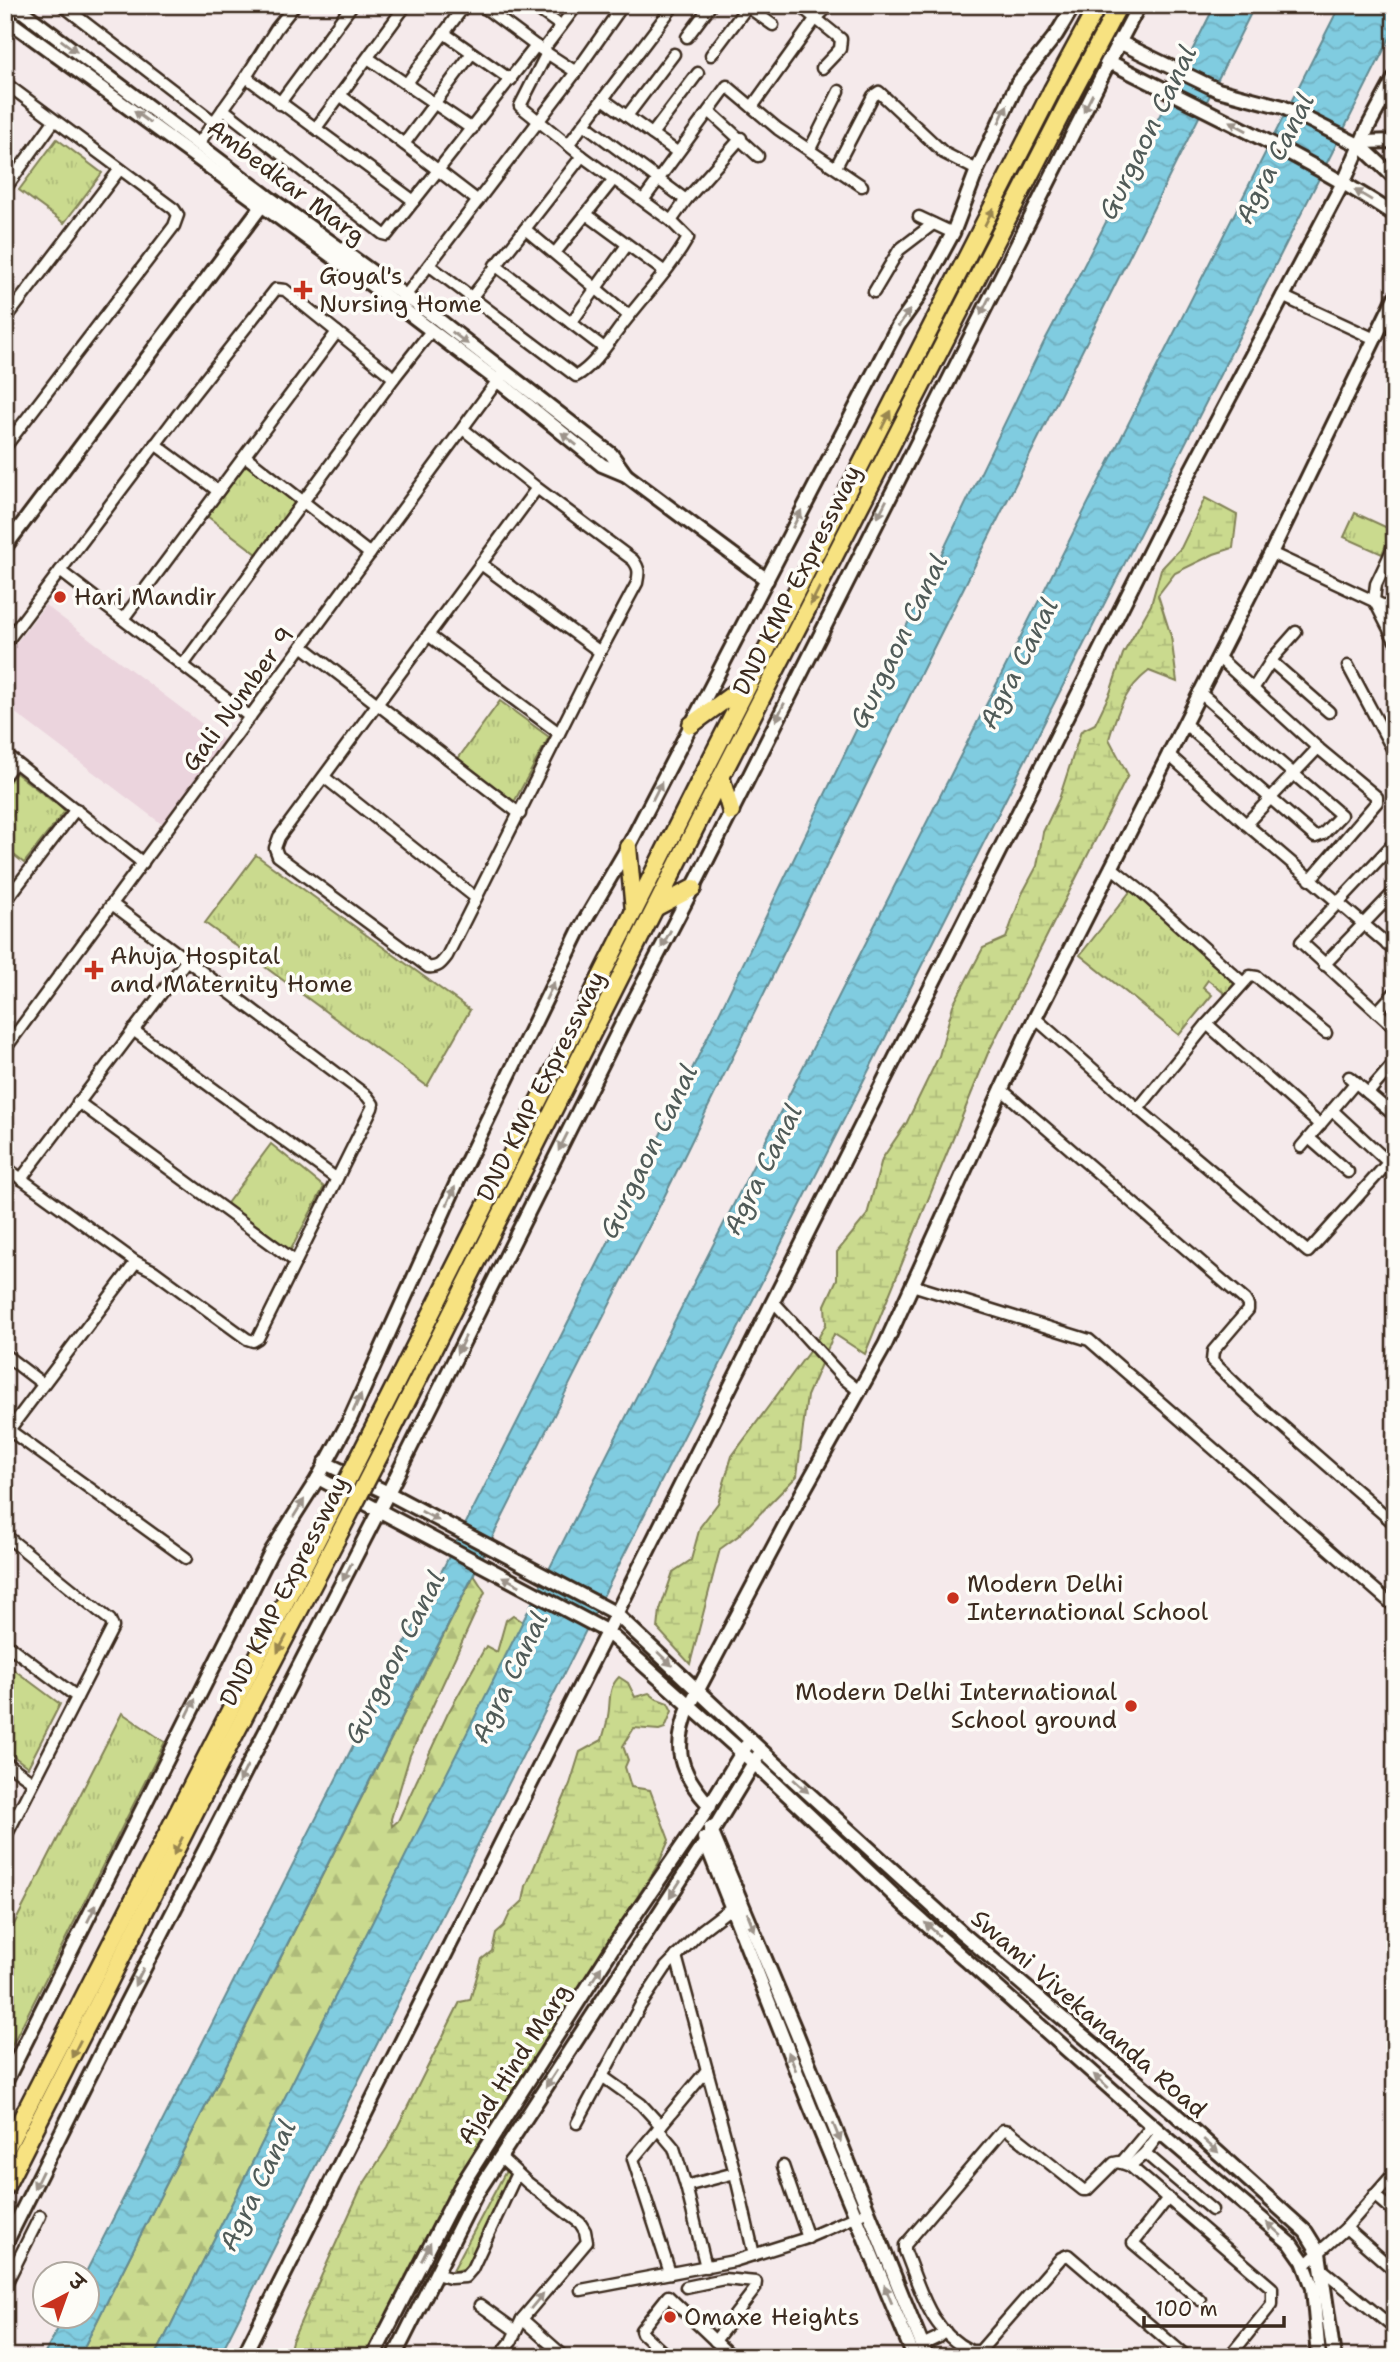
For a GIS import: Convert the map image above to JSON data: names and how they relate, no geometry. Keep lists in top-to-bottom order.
{
  "streets": {
    "highway": ["DND KMP Expressway"],
    "street": [
      "Ambedkar Marg",
      "Gali Number 9",
      "Swami Vivekananda Road",
      "Ajad Hind Marg"
    ]
  },
  "crossings": [
    ["Ambedkar Marg", "Gali Number 9"],
    ["Swami Vivekananda Road", "Ajad Hind Marg"]
  ],
  "water": ["Gurgaon Canal", "Agra Canal"],
  "places": {
    "health": ["Goyal's Nursing Home", "Ahuja Hospital and Maternity Home"],
    "other": [
      "Hari Mandir",
      "Modern Delhi International School",
      "Modern Delhi International School ground",
      "Omaxe Heights"
    ]
  },
  "scale_bar": "100 m",
  "north": "top right"
}
